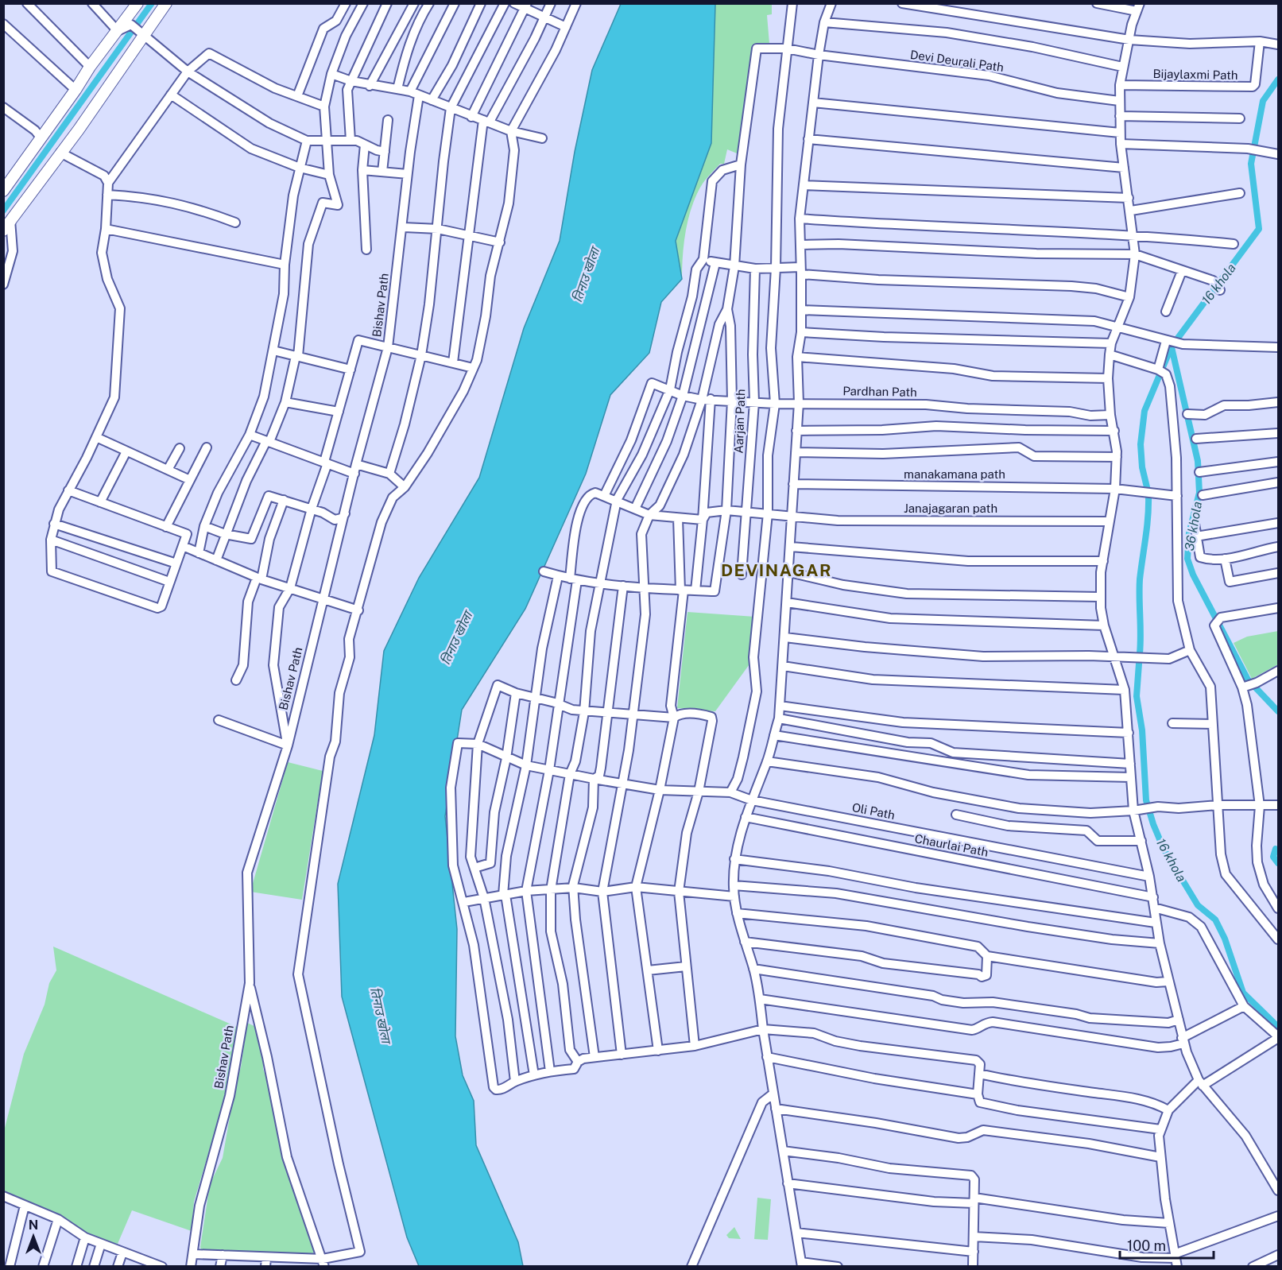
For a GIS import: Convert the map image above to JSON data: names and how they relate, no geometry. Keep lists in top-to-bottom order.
{
  "streets": {
    "street": [
      "Devi Deurali Path",
      "Bijaylaxmi Path",
      "Bishav Path",
      "Pardhan Path",
      "Aarjan Path",
      "manakamana path",
      "Janajagaran path",
      "Oli Path",
      "Chaurlai Path"
    ]
  },
  "crossings": [
    ["Pardhan Path", "Aarjan Path"],
    ["Aarjan Path", "Janajagaran path"]
  ],
  "districts": ["DEVINAGAR"],
  "water": ["तिनाउ खोला", "16 khola", "36 khola"],
  "scale_bar": "100 m",
  "north": "top"
}
